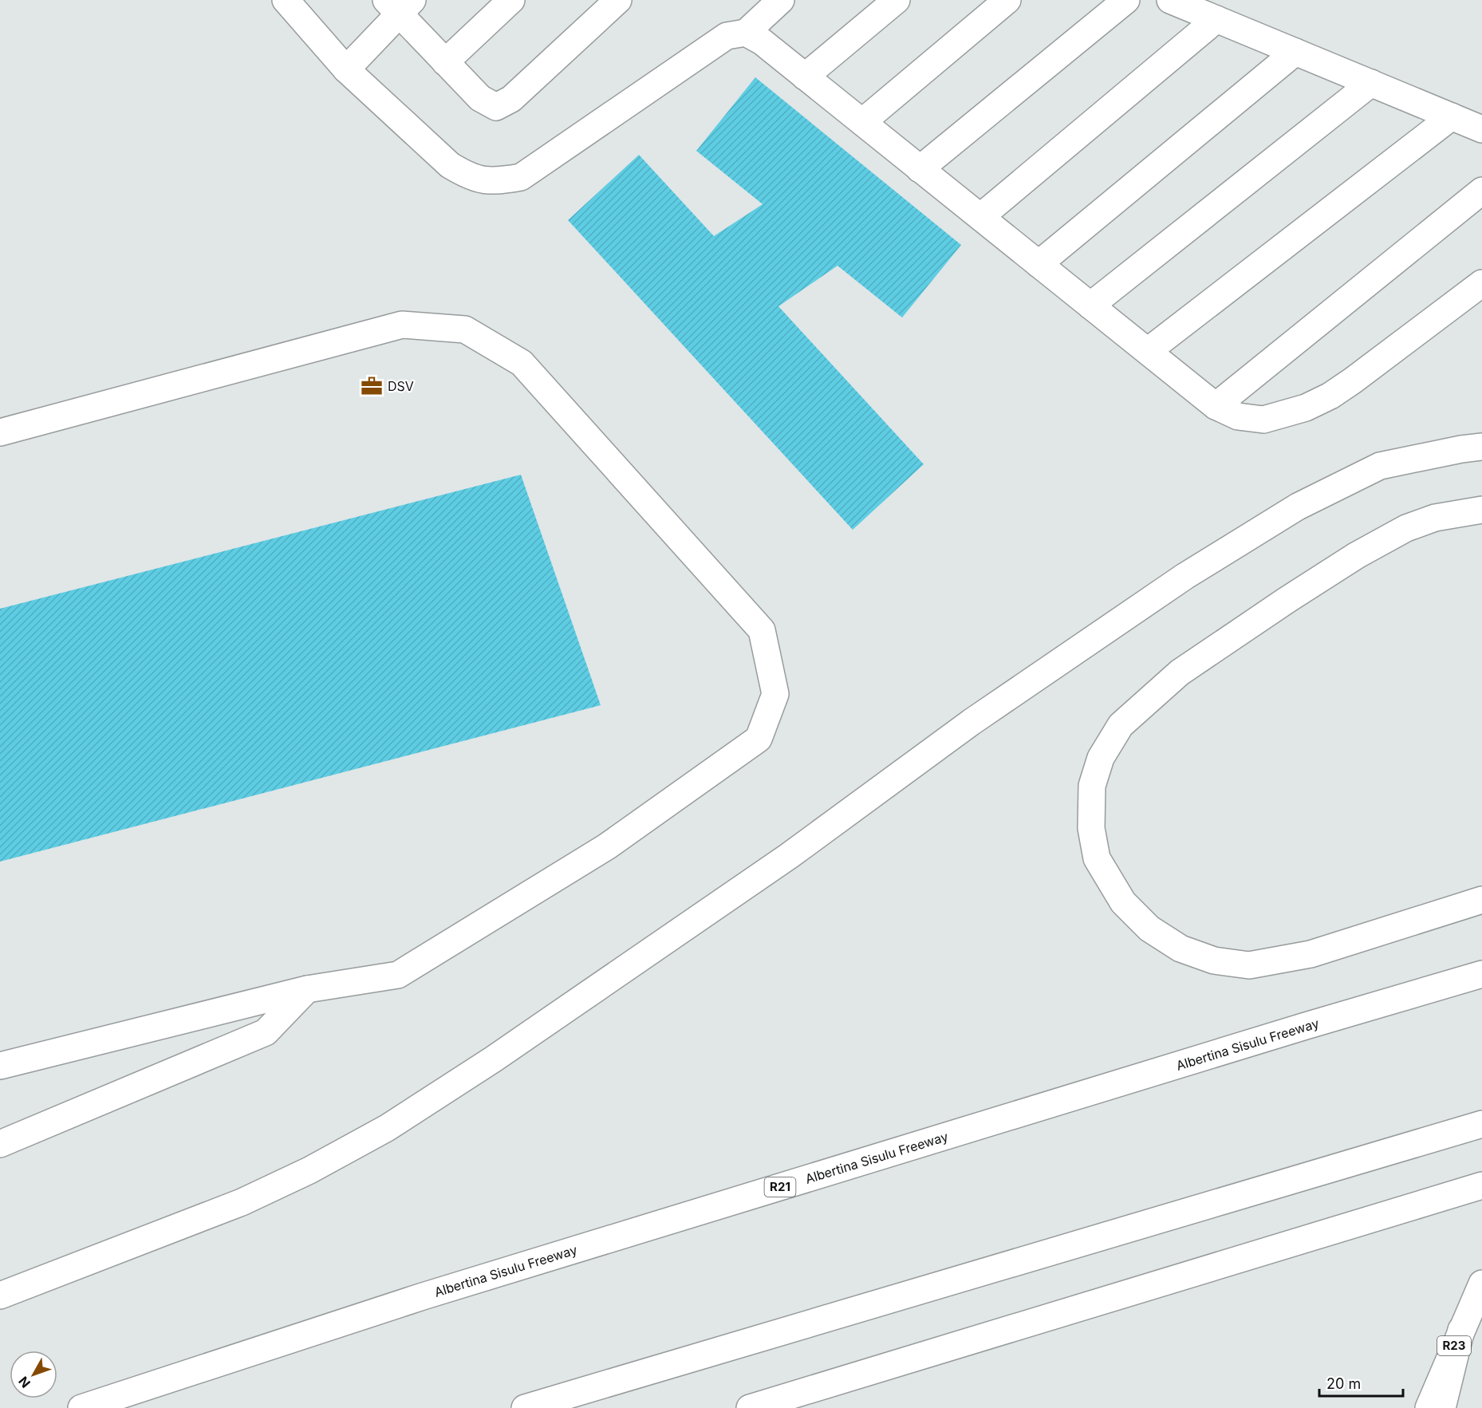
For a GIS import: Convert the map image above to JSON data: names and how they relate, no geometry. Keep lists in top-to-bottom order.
{
  "streets": {
    "main road": ["Albertina Sisulu Freeway", "R21", "R23"]
  },
  "places": {
    "office": ["DSV"]
  },
  "scale_bar": "20 m",
  "north": "bottom left"
}
